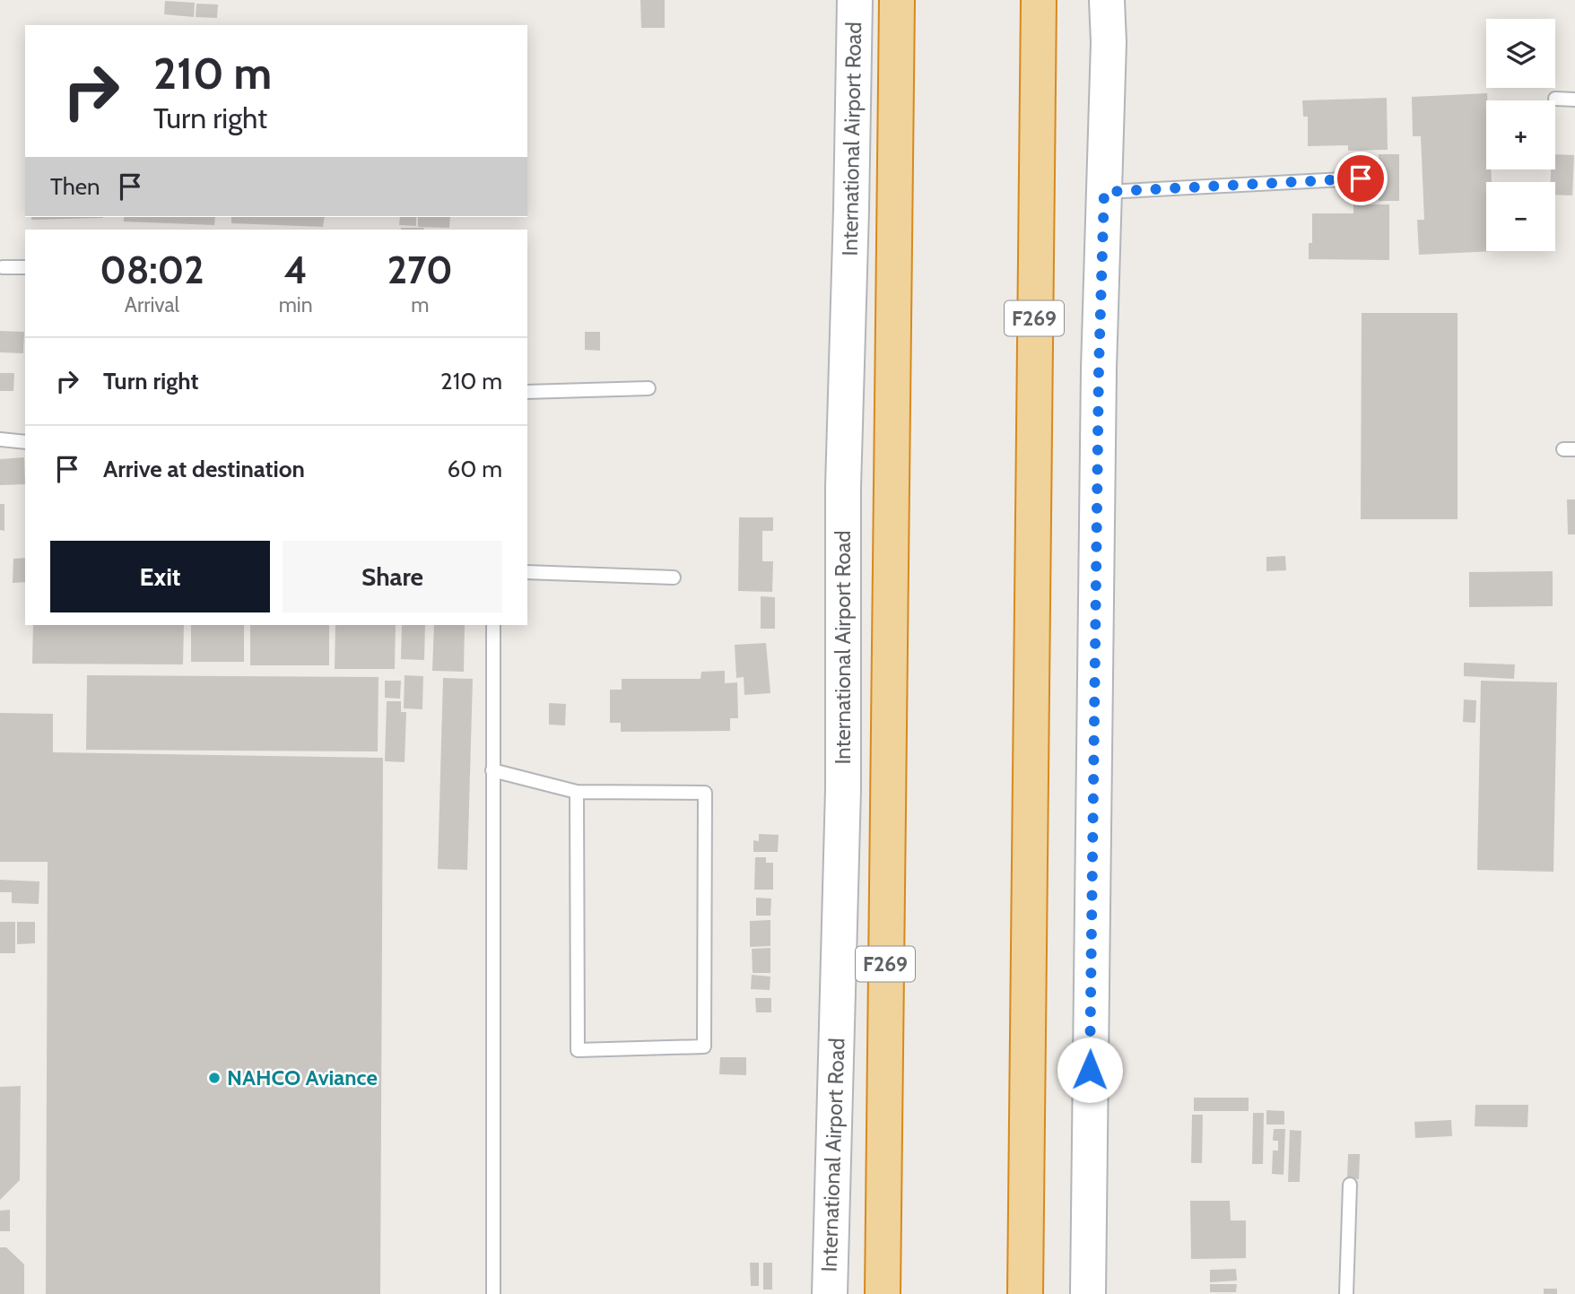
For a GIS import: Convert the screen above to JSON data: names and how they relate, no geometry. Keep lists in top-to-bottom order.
{
  "streets": {
    "highway": ["International Airport Road", "F269"]
  },
  "places": ["NAHCO Aviance"],
  "page": {
    "map_buttons": ["+", "−"],
    "turn": ["210 m", "Turn right"],
    "then": "Then",
    "eta": [
      "08:02",
      "Arrival",
      "4",
      "min",
      "270",
      "m"
    ],
    "list": [
      {
        "name": "Turn right",
        "value": "210 m"
      },
      {
        "name": "Arrive at destination",
        "value": "60 m"
      }
    ],
    "buttons": ["Exit", "Share"]
  }
}
